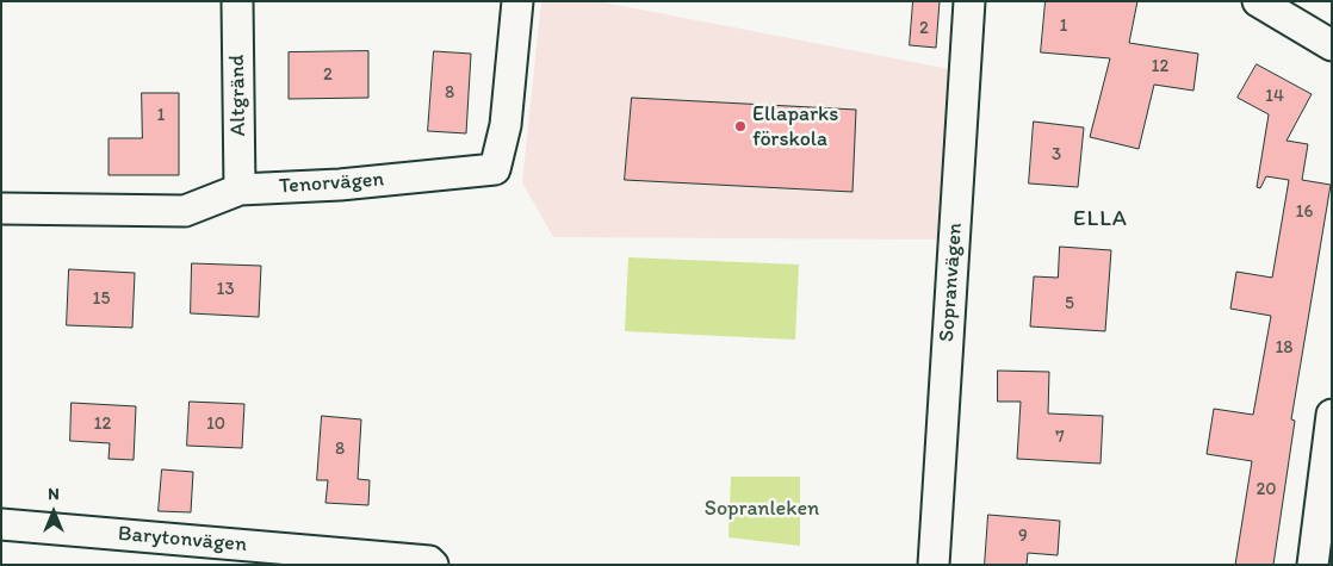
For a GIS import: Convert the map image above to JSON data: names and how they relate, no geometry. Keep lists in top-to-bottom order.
{
  "streets": {
    "street": [
      "Altgränd",
      "Tenorvägen",
      "Sopranvägen",
      "Barytonvägen"
    ]
  },
  "crossings": [
    ["Altgränd", "Tenorvägen"]
  ],
  "districts": ["ELLA"],
  "parks": ["Sopranleken"],
  "places": ["Ellaparks förskola"],
  "house_numbers": [
    "1",
    "2",
    "12",
    "2",
    "8",
    "14",
    "1",
    "3",
    "16",
    "13",
    "15",
    "5",
    "18",
    "12",
    "10",
    "7",
    "8",
    "20",
    "9"
  ],
  "north": "top"
}
